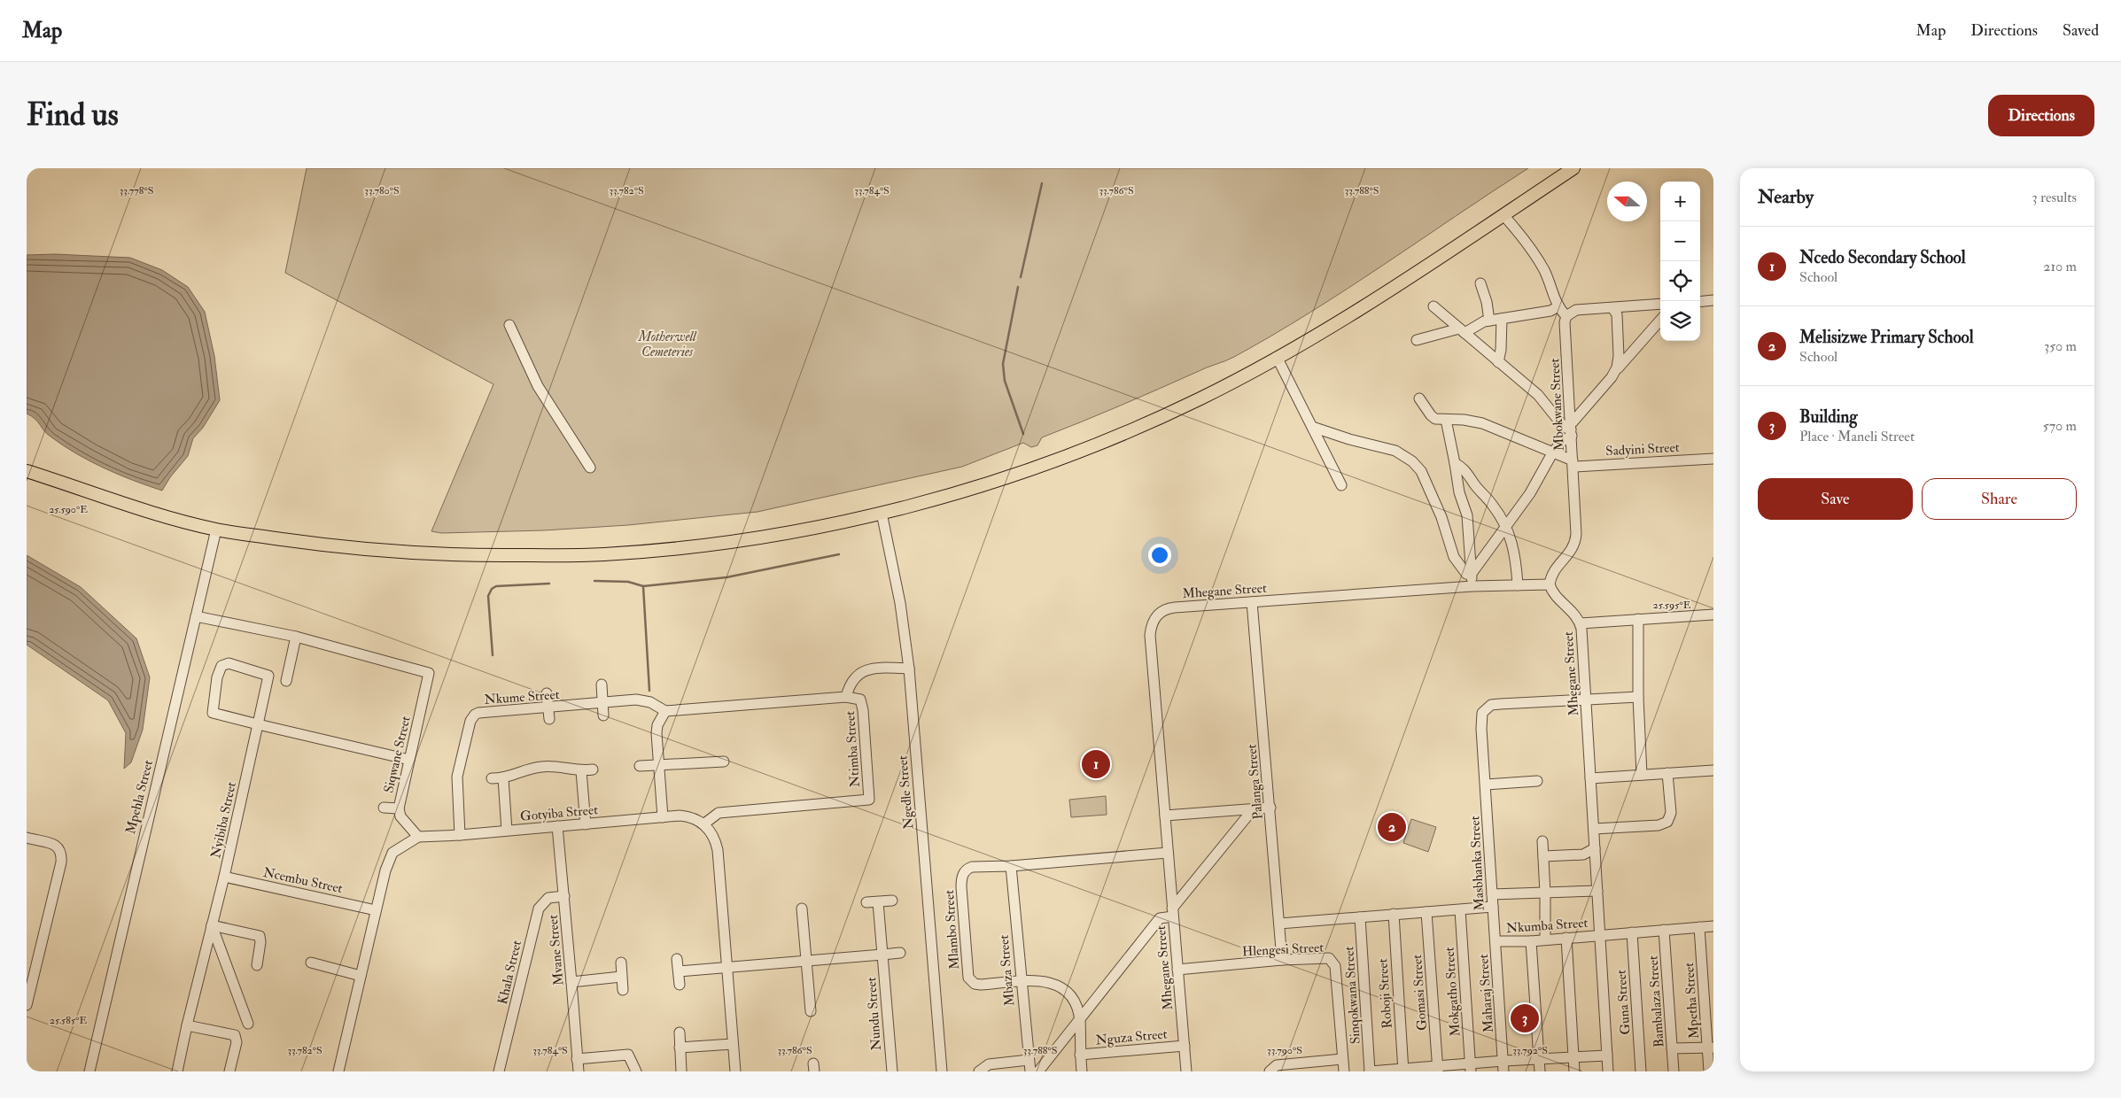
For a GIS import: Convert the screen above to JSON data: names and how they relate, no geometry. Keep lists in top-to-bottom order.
{
  "streets": {
    "street": [
      "Mbokwane Street",
      "Sadyini Street",
      "Mhegane Street",
      "Nkume Street",
      "Ntimba Street",
      "Siqwane Street",
      "Palanga Street",
      "Ngedle Street",
      "Mpehla Street",
      "Gotyiba Street",
      "Nyibiba Street",
      "Masbhanka Street",
      "Ncembu Street",
      "Nkumba Street",
      "Mlambo Street",
      "Hlengesi Street",
      "Mvane Street",
      "Mbaza Street",
      "Khala Street",
      "Mokgatho Street",
      "Gomasi Street",
      "Roboji Street",
      "Maharaj Street",
      "Sinqokwana Street",
      "Mpetha Street",
      "Bambalaza Street",
      "Guna Street",
      "Nundu Street",
      "Nguza Street"
    ]
  },
  "crossings": [
    ["Mbokwane Street", "Sadyini Street"],
    ["Mbokwane Street", "Mhegane Street"],
    ["Mhegane Street", "Palanga Street"],
    ["Mhegane Street", "Masbhanka Street"],
    ["Mhegane Street", "Nkumba Street"],
    ["Mhegane Street", "Mlambo Street"],
    ["Mhegane Street", "Hlengesi Street"],
    ["Mhegane Street", "Nguza Street"],
    ["Nkume Street", "Ntimba Street"],
    ["Nkume Street", "Gotyiba Street"],
    ["Ntimba Street", "Gotyiba Street"],
    ["Siqwane Street", "Gotyiba Street"],
    ["Palanga Street", "Hlengesi Street"],
    ["Gotyiba Street", "Ncembu Street"],
    ["Gotyiba Street", "Mvane Street"],
    ["Nyibiba Street", "Ncembu Street"],
    ["Masbhanka Street", "Nkumba Street"],
    ["Masbhanka Street", "Maharaj Street"],
    ["Nkumba Street", "Maharaj Street"],
    ["Mlambo Street", "Mbaza Street"],
    ["Mlambo Street", "Nguza Street"],
    ["Mvane Street", "Khala Street"]
  ],
  "parks": ["Motherwell Cemeteries"],
  "north": "left",
  "page": {
    "header": "Map",
    "nav": ["Map", "Directions", "Saved"],
    "buttons": [
      "Directions",
      ["Save", "Share"]
    ],
    "title": "Find us",
    "heading": ["Nearby", "3 results"],
    "map_buttons": ["+", "−"],
    "list": [
      {
        "mark": "1",
        "name": "Ncedo Secondary School",
        "note": "School",
        "value": "210 m"
      },
      {
        "mark": "2",
        "name": "Melisizwe Primary School",
        "note": "School",
        "value": "350 m"
      },
      {
        "mark": "3",
        "name": "Building",
        "note": "Place · Maneli Street",
        "value": "570 m"
      }
    ],
    "pins": ["1", "2", "3"]
  },
  "coordinates": [
    "33.778°S",
    "33.780°S",
    "33.782°S",
    "33.784°S",
    "33.786°S",
    "33.788°S",
    "25.590°E",
    "25.595°E",
    "25.585°E",
    "33.790°S",
    "33.792°S"
  ]
}
